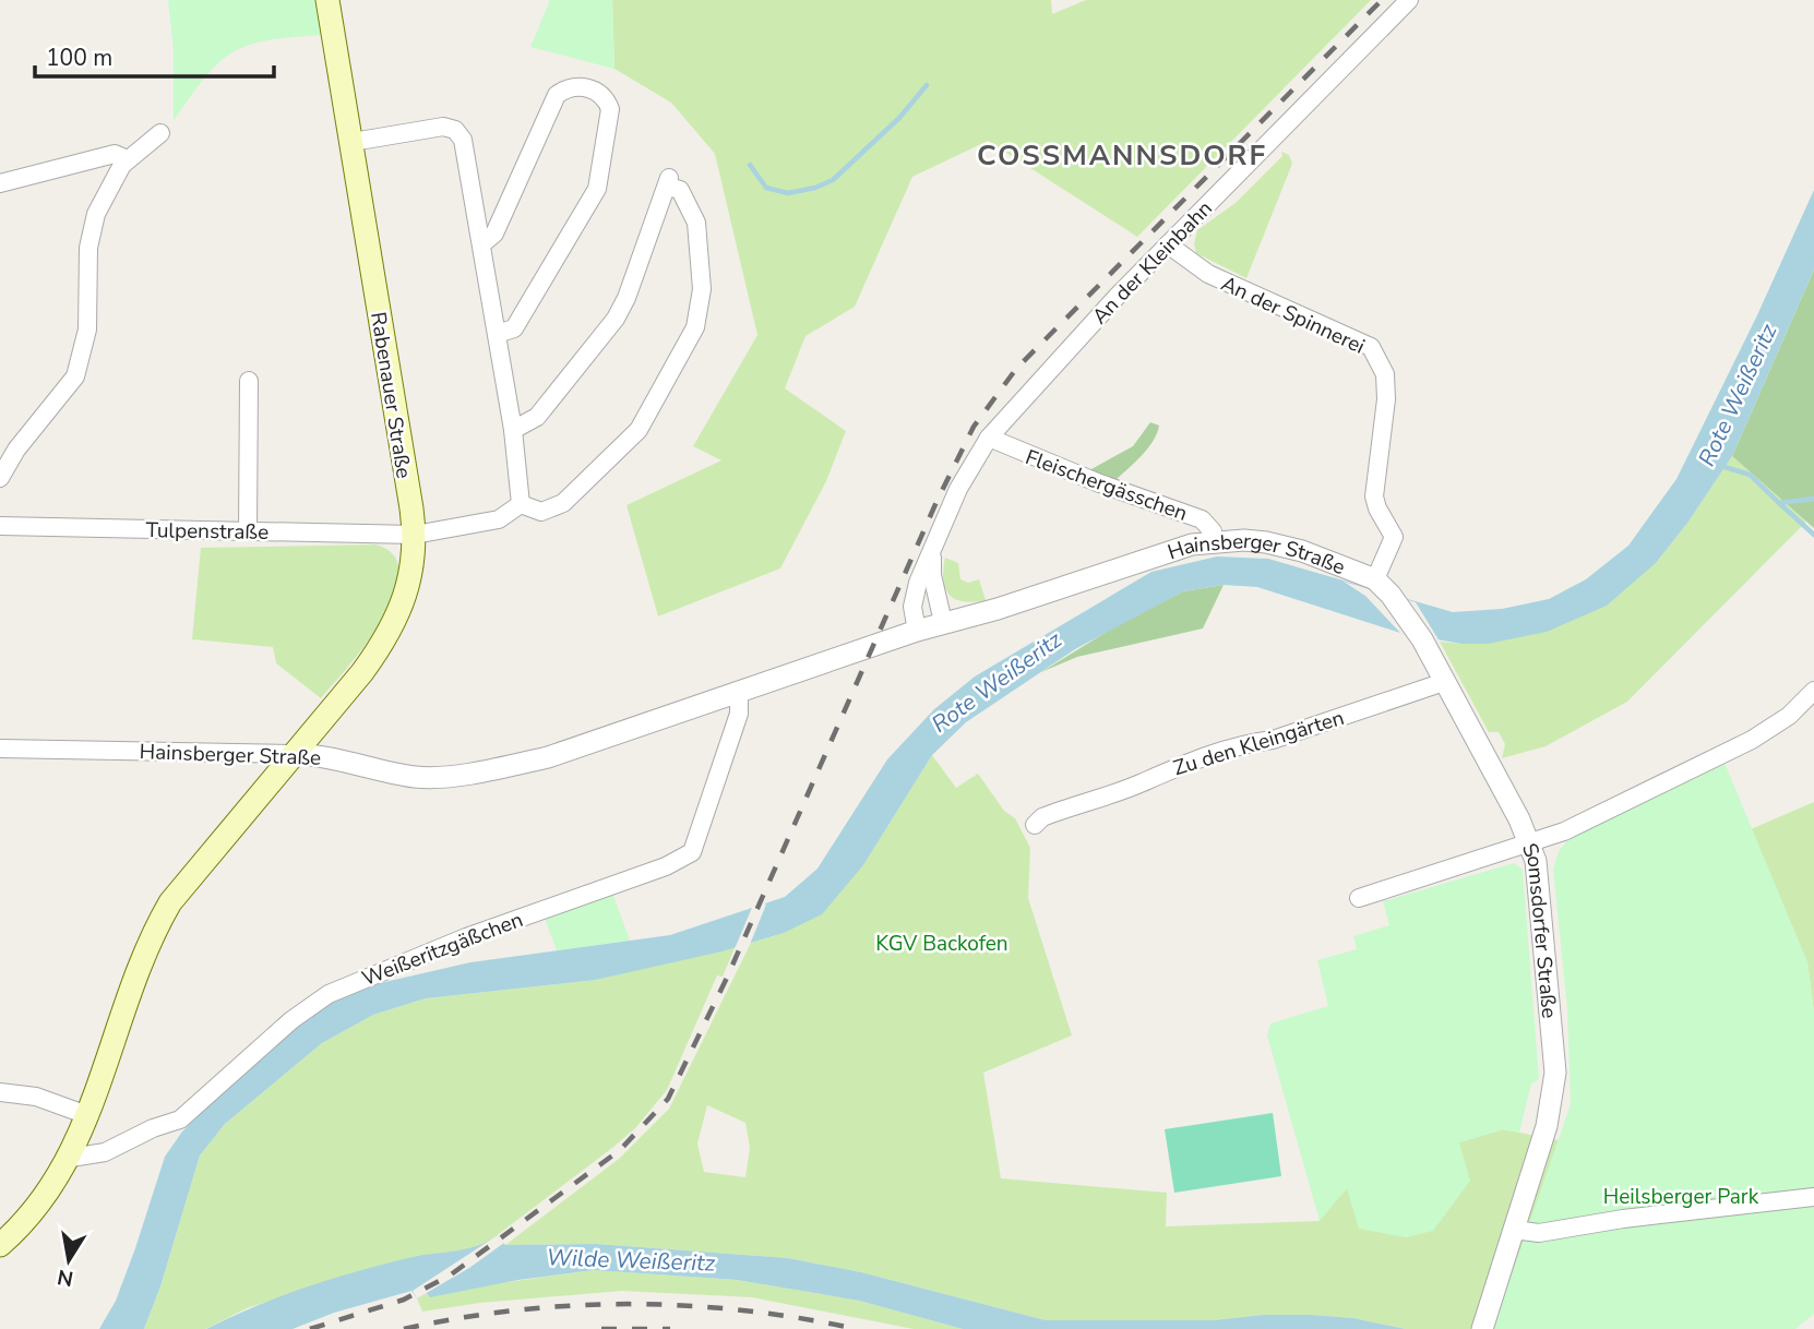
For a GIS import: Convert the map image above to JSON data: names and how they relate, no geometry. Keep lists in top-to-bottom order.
{
  "streets": {
    "main road": ["Rabenauer Straße"],
    "street": [
      "An der Kleinbahn",
      "An der Spinnerei",
      "Fleischergässchen",
      "Tulpenstraße",
      "Hainsberger Straße",
      "Zu den Kleingärten",
      "Somsdorfer Straße",
      "Weißeritzgäßchen"
    ]
  },
  "crossings": [
    ["An der Kleinbahn", "An der Spinnerei"],
    ["An der Kleinbahn", "Fleischergässchen"],
    ["An der Kleinbahn", "Hainsberger Straße"],
    ["An der Spinnerei", "Hainsberger Straße"],
    ["Rabenauer Straße", "Tulpenstraße"],
    ["Rabenauer Straße", "Hainsberger Straße"],
    ["Rabenauer Straße", "Weißeritzgäßchen"],
    ["Fleischergässchen", "Hainsberger Straße"],
    ["Hainsberger Straße", "Weißeritzgäßchen"]
  ],
  "districts": ["COSSMANNSDORF"],
  "water": ["Rote Weißeritz", "Wilde Weißeritz"],
  "parks": ["KGV Backofen", "Heilsberger Park"],
  "scale_bar": "100 m",
  "north": "bottom"
}
